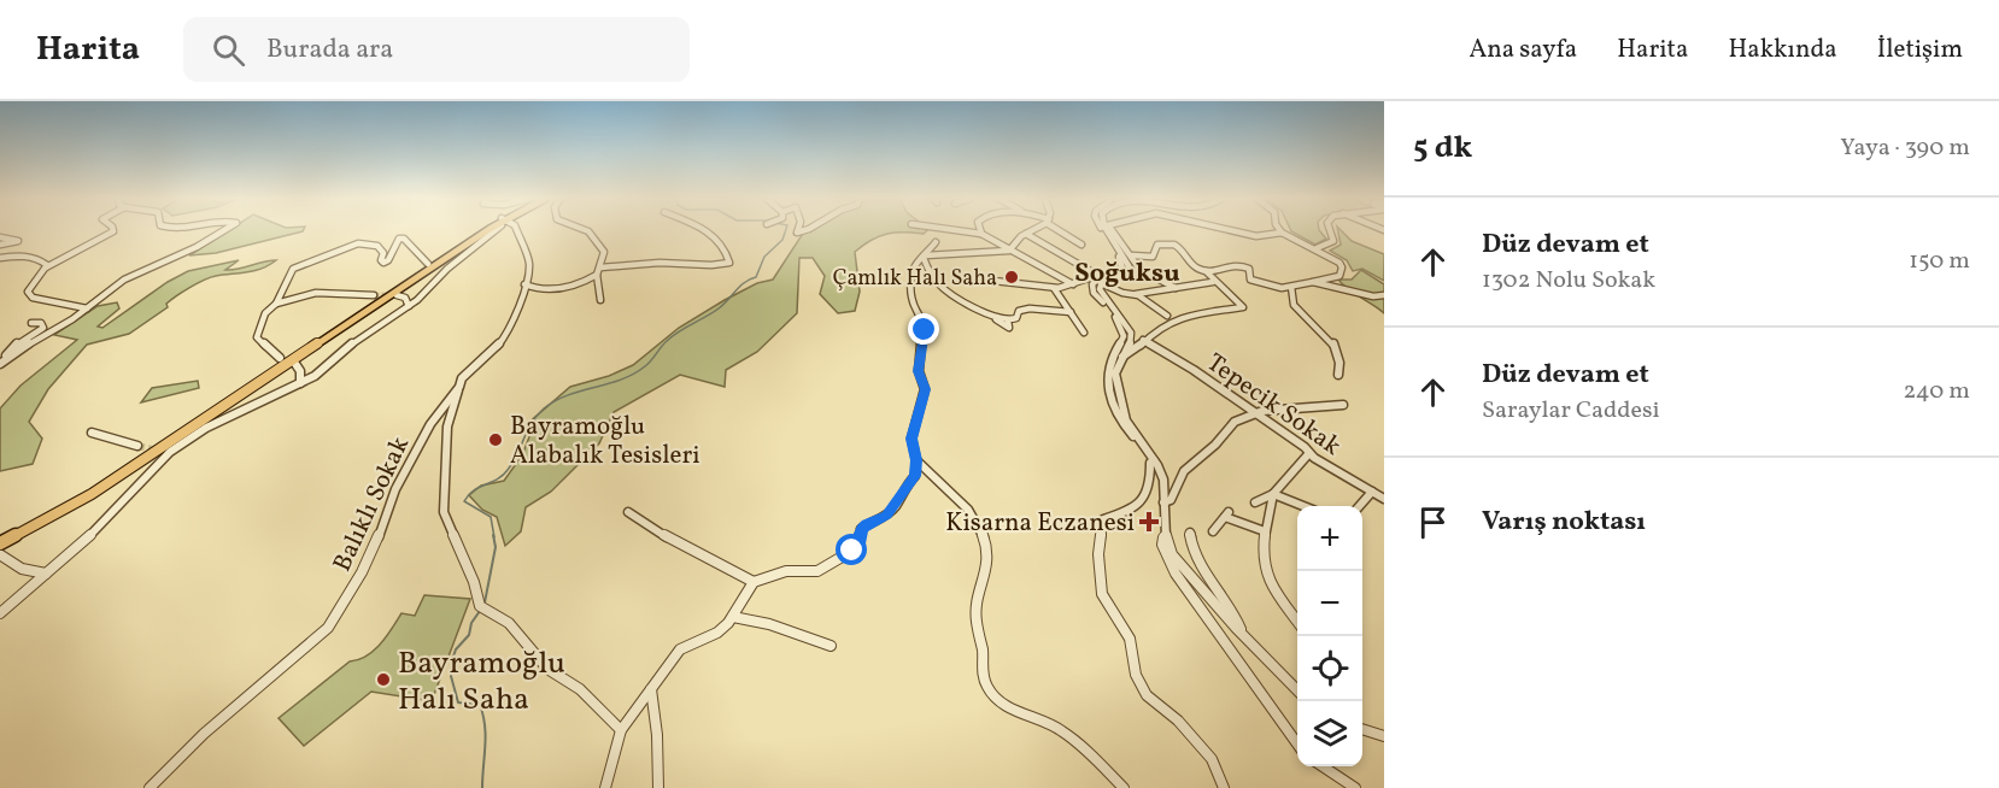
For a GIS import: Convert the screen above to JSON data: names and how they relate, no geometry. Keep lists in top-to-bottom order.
{
  "streets": {
    "street": ["Tepecik Sokak", "Balıklı Sokak"]
  },
  "districts": ["Soğuksu"],
  "places": {
    "other": ["Çamlık Halı Saha", "Bayramoğlu Alabalık Tesisleri", "Bayramoğlu Halı Saha"],
    "health": ["Kisarna Eczanesi"]
  },
  "page": {
    "header": "Harita",
    "search": "Burada ara",
    "nav": [
      "Ana sayfa",
      "Harita",
      "Hakkında",
      "İletişim"
    ],
    "heading": ["5 dk", "Yaya · 390 m"],
    "list": [
      ["Düz devam et", "1302 Nolu Sokak", "150 m"],
      ["Düz devam et", "Saraylar Caddesi", "240 m"],
      "Varış noktası"
    ],
    "map_buttons": ["+", "−"]
  }
}
